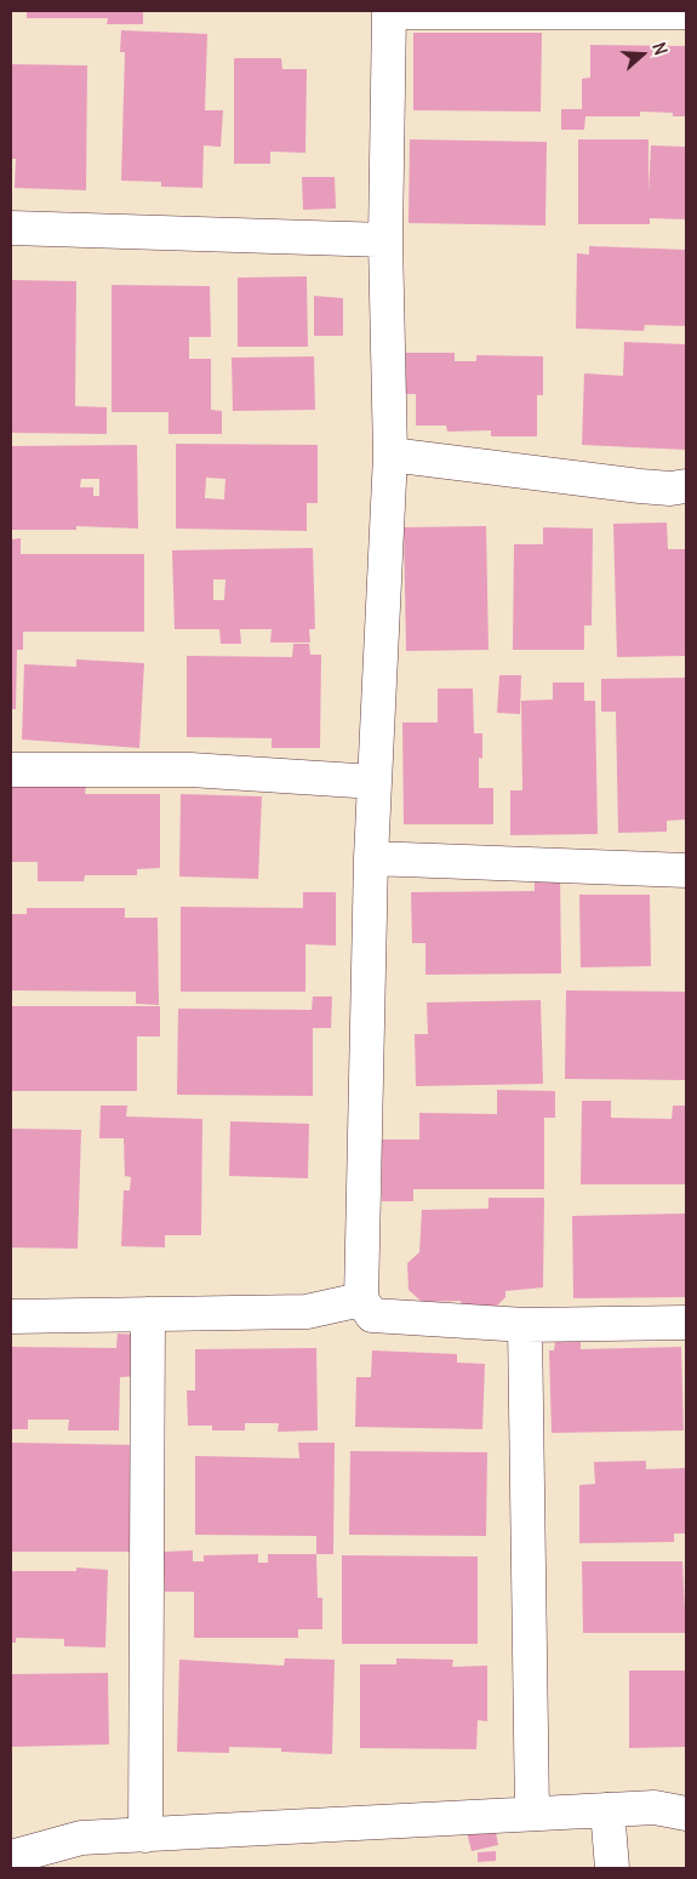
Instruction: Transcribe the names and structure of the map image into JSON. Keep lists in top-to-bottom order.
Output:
{
  "north": "right"
}
